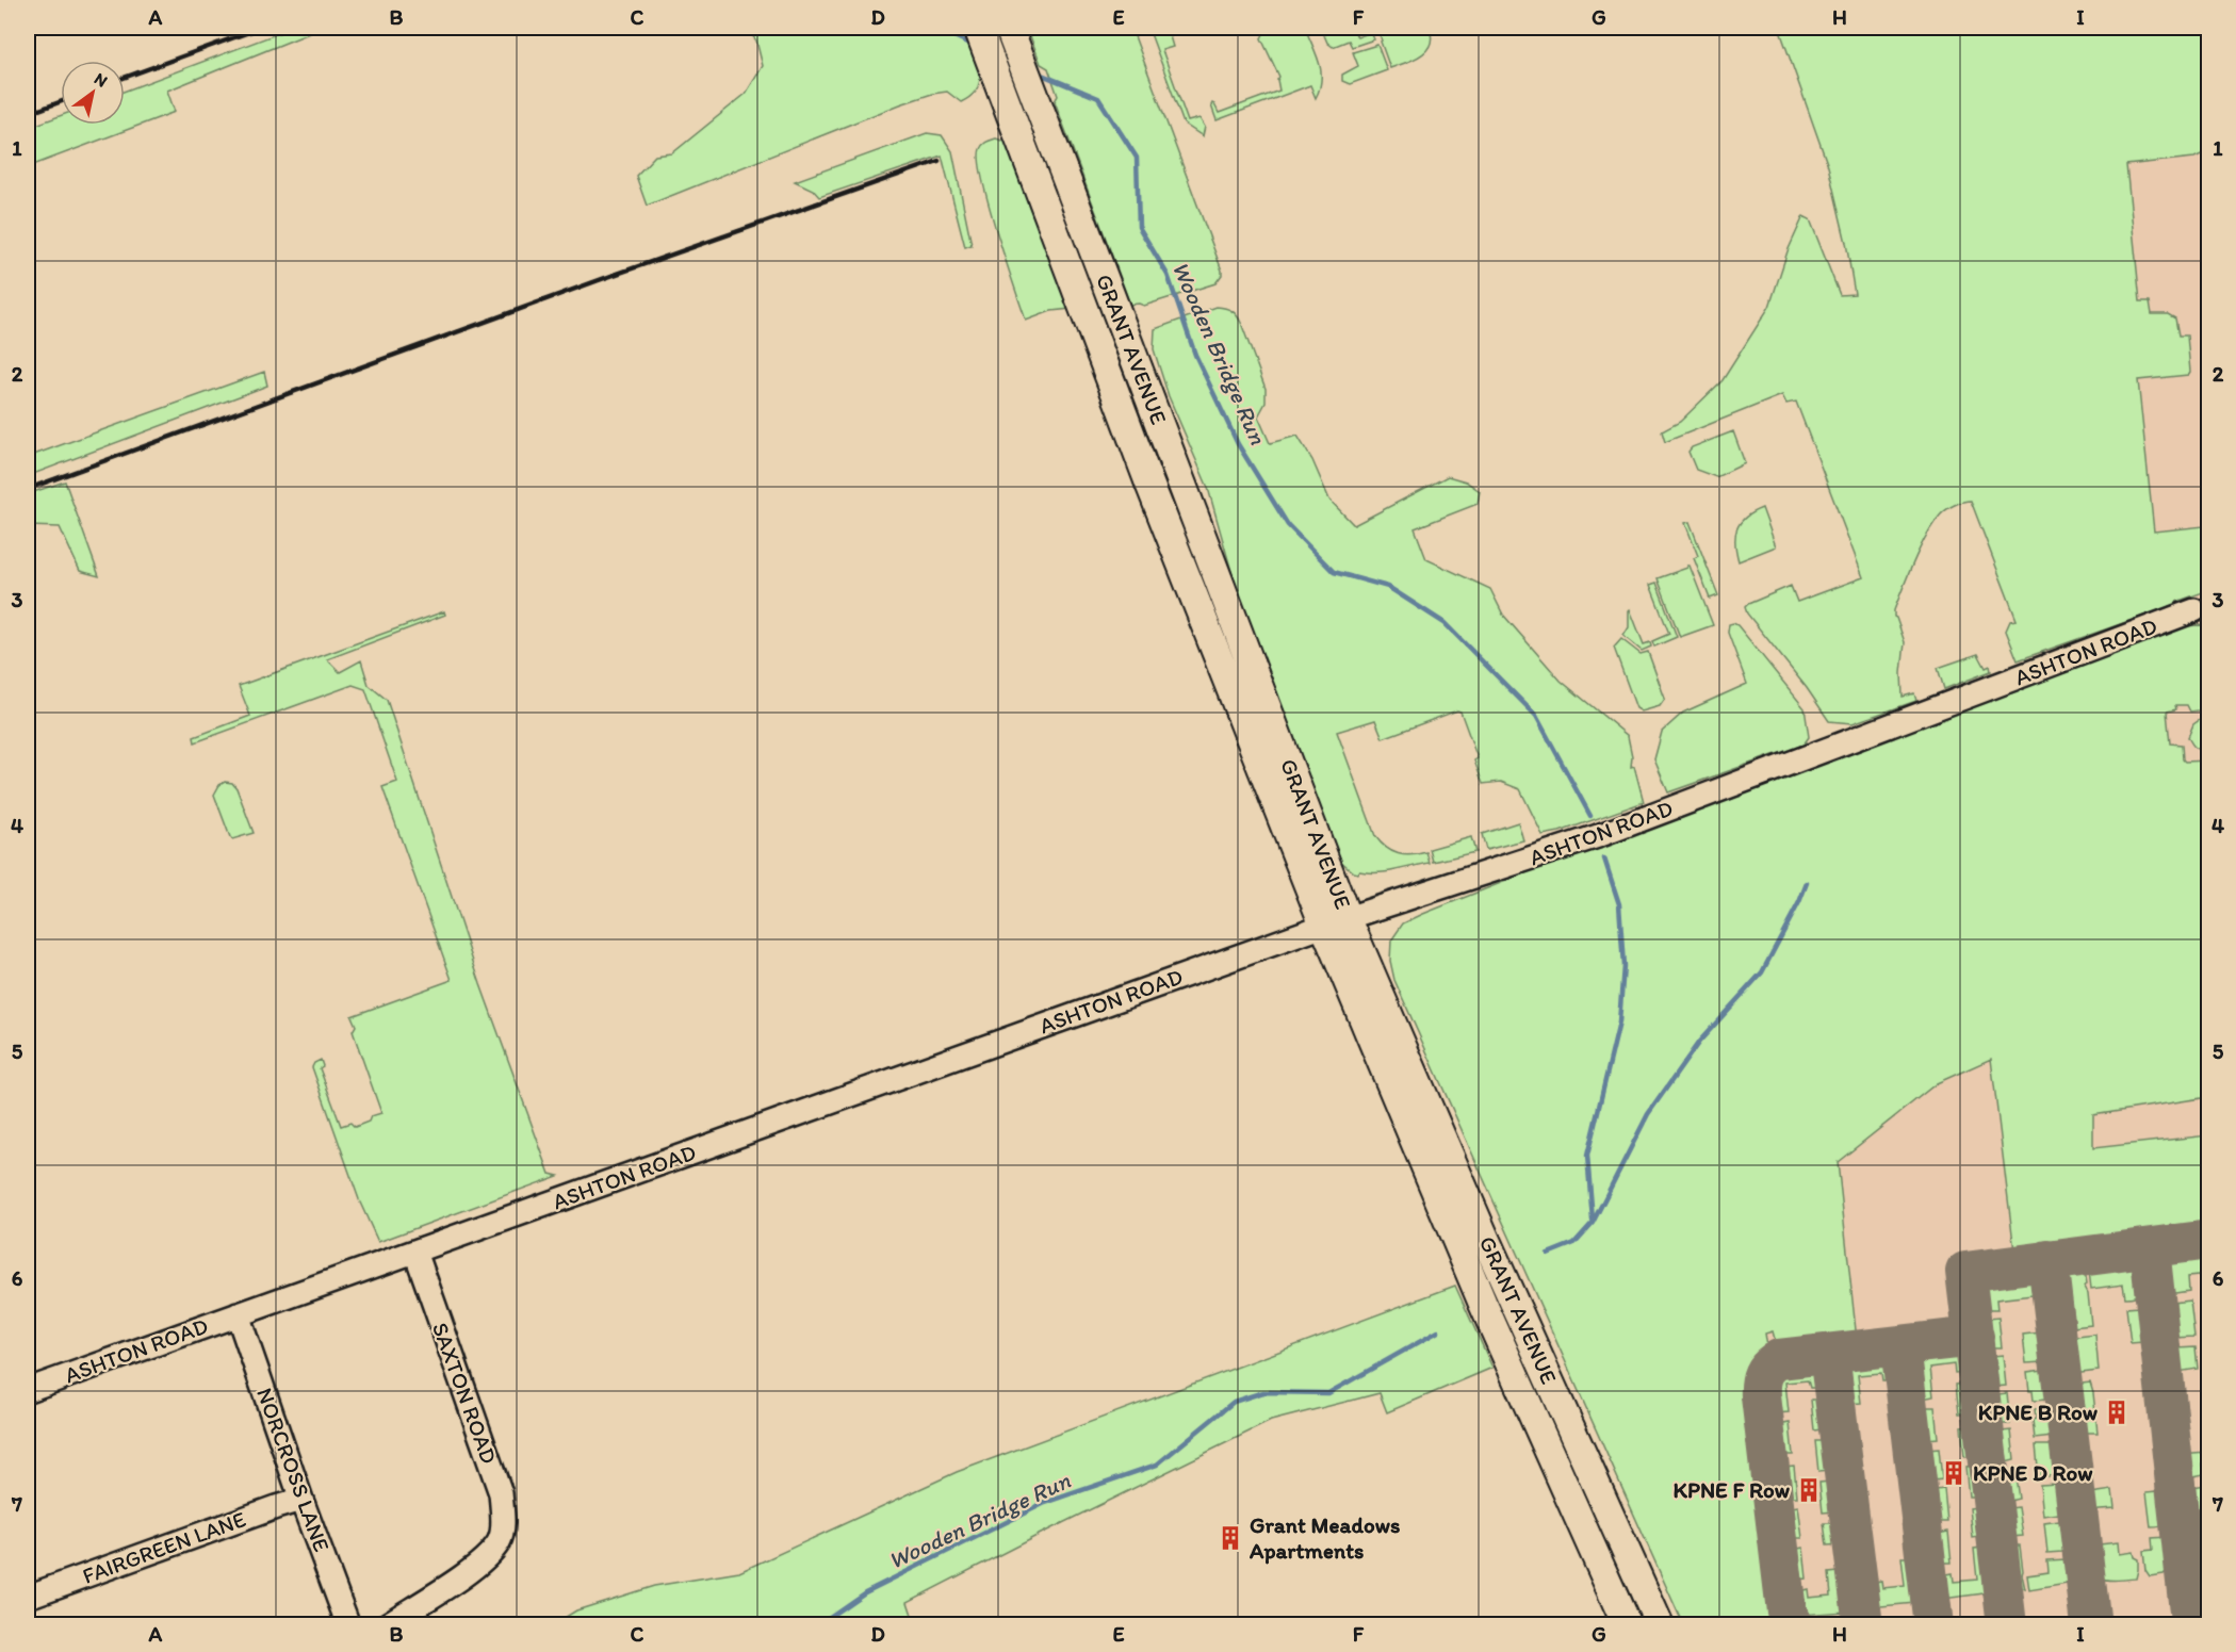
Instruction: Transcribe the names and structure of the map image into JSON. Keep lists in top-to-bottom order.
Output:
{
  "streets": {
    "main road": ["GRANT AVENUE"],
    "street": [
      "ASHTON ROAD",
      "SAXTON ROAD",
      "NORCROSS LANE",
      "FAIRGREEN LANE"
    ]
  },
  "crossings": [
    ["GRANT AVENUE", "ASHTON ROAD"],
    ["ASHTON ROAD", "SAXTON ROAD"],
    ["ASHTON ROAD", "NORCROSS LANE"],
    ["NORCROSS LANE", "FAIRGREEN LANE"]
  ],
  "water": ["Wooden Bridge Run"],
  "places": {
    "building": [
      "KPNE B Row",
      "KPNE D Row",
      "KPNE F Row",
      "Grant Meadows Apartments"
    ]
  },
  "north": "top right",
  "grid": {
    "columns": [
      "A",
      "B",
      "C",
      "D",
      "E",
      "F",
      "G",
      "H",
      "I"
    ],
    "rows": [
      "1",
      "2",
      "3",
      "4",
      "5",
      "6",
      "7"
    ]
  }
}
